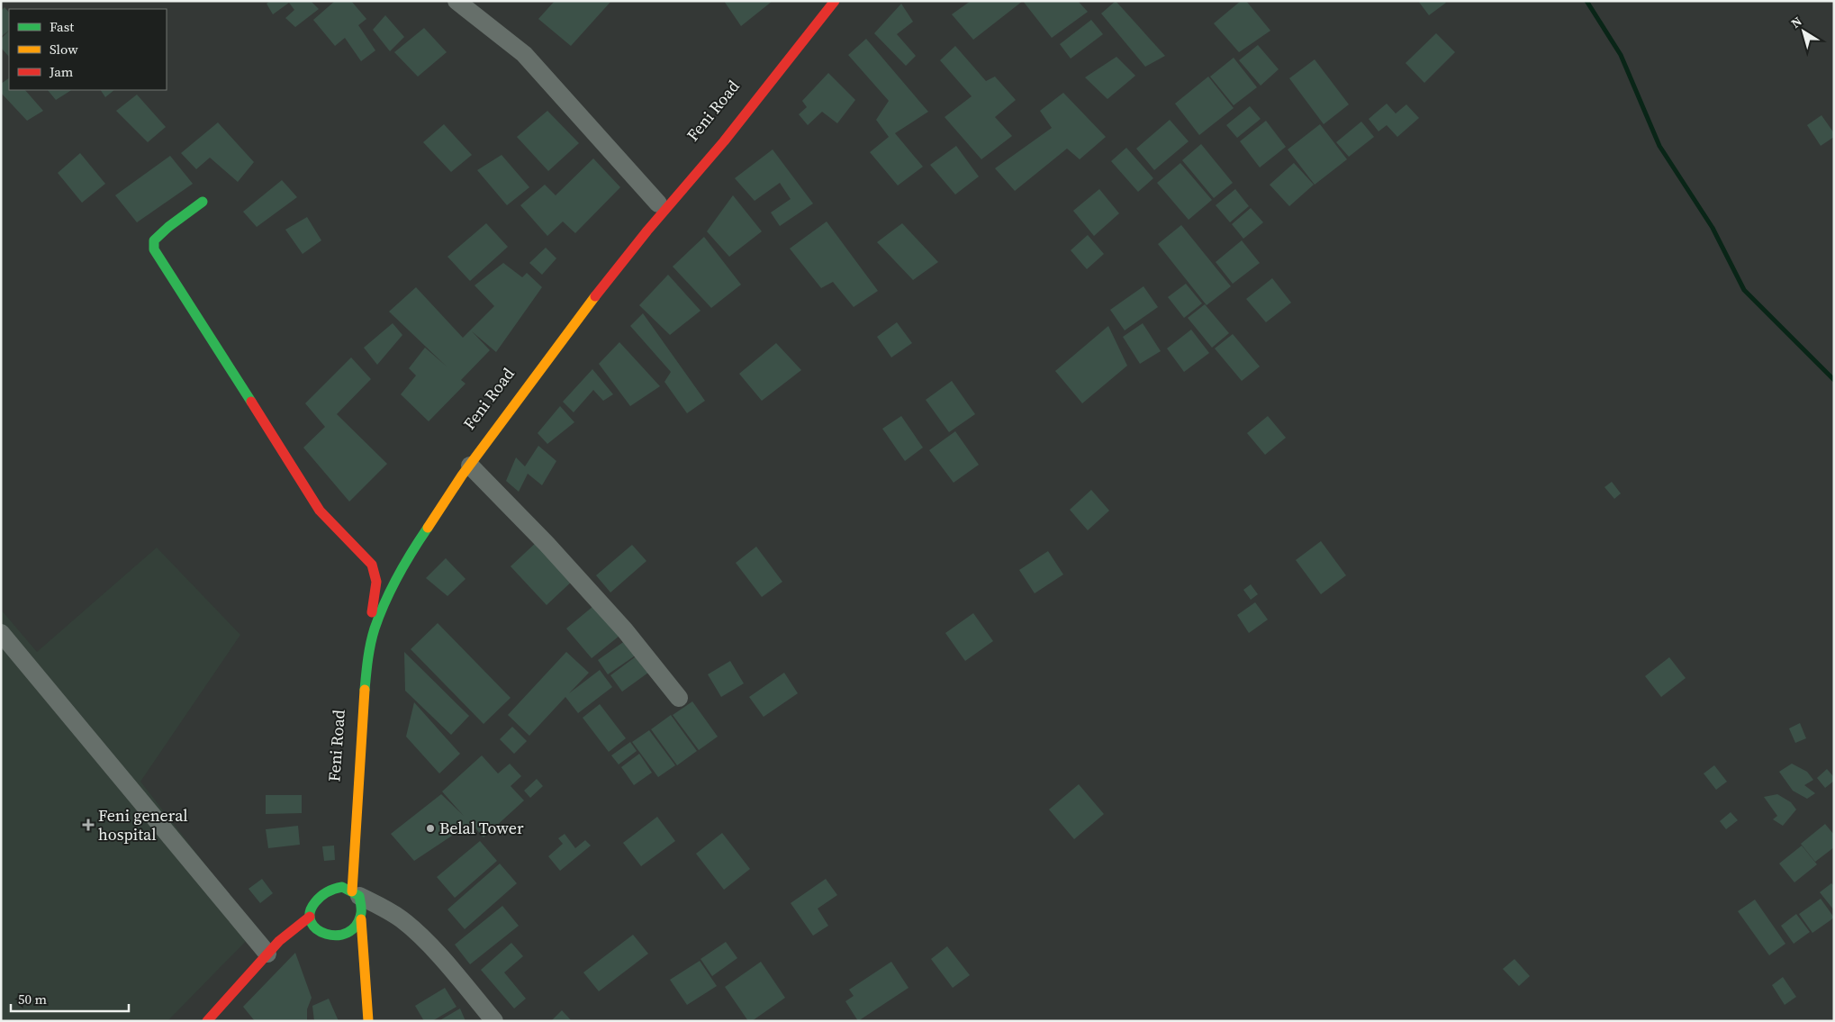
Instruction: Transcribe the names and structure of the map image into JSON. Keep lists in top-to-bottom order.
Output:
{
  "streets": {
    "main road": ["Feni Road"]
  },
  "places": {
    "health": ["Feni general hospital"],
    "other": ["Belal Tower"]
  },
  "legend": ["Fast", "Slow", "Jam"],
  "scale_bar": "50 m",
  "north": "top left"
}
